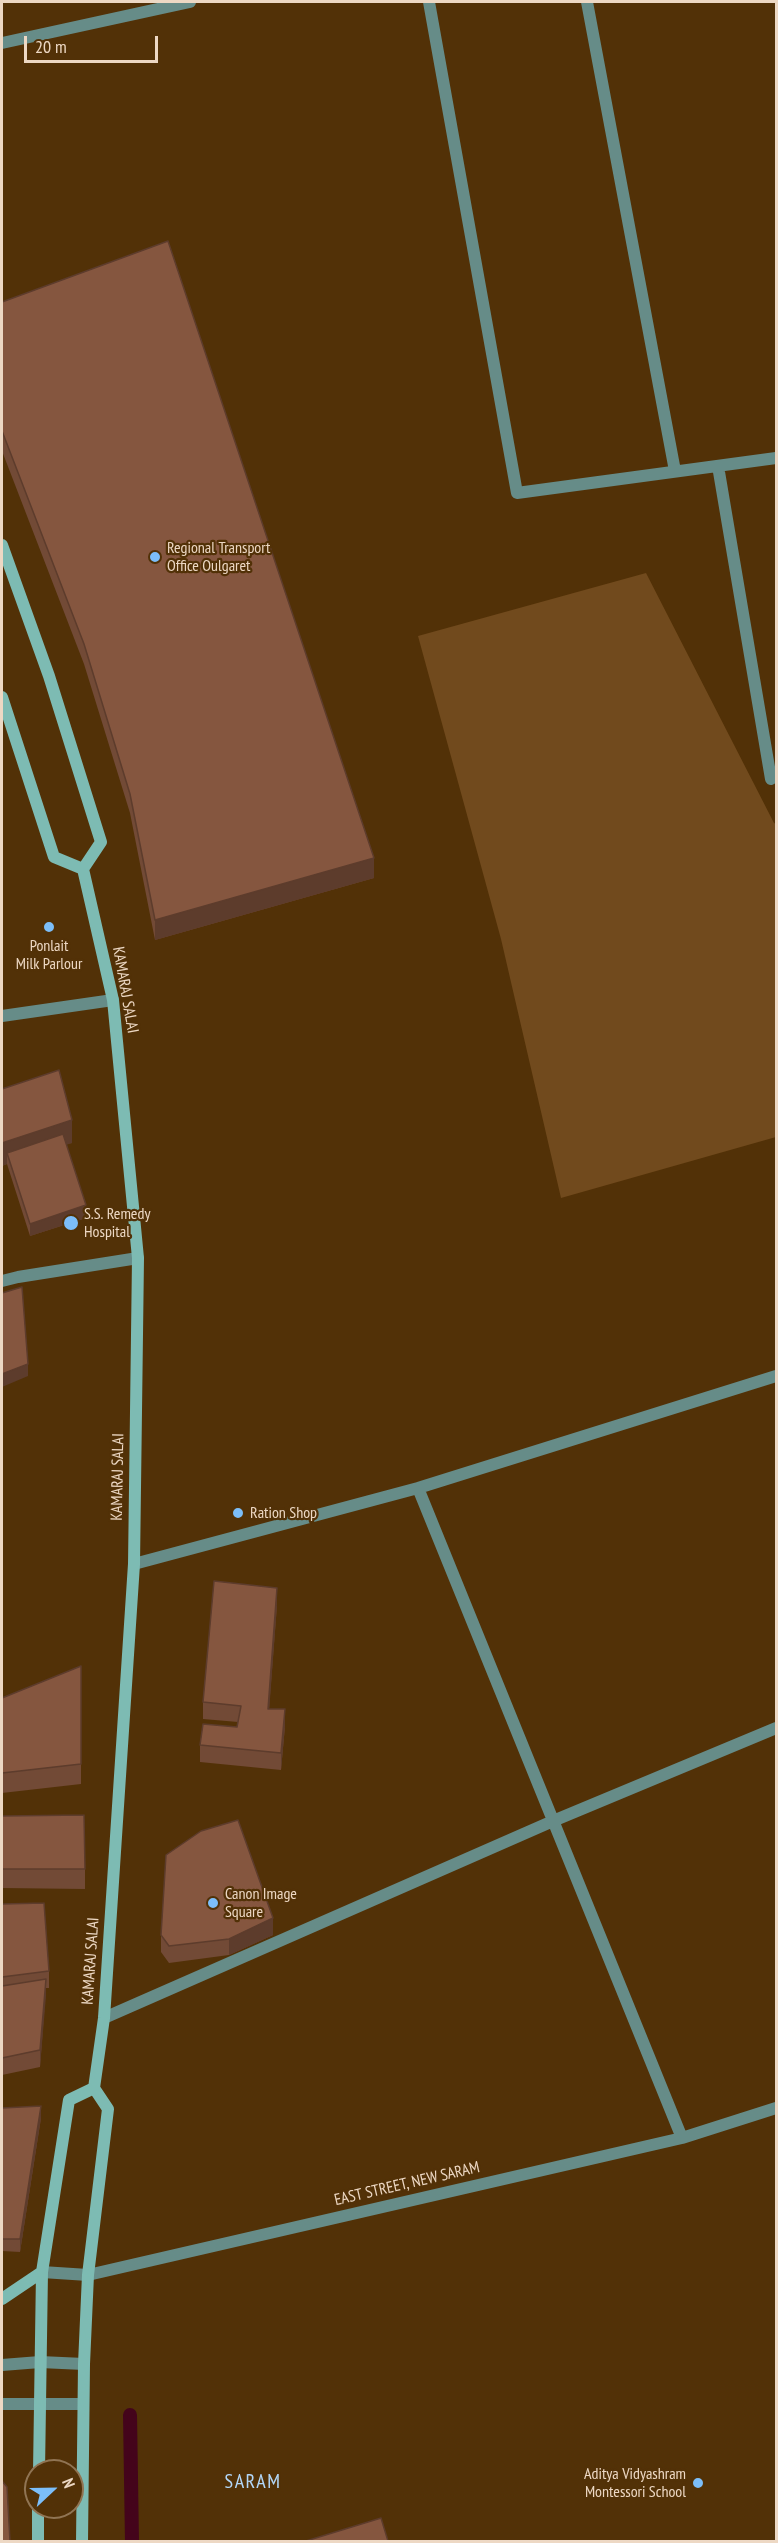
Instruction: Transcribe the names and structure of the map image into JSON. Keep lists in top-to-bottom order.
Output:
{
  "streets": {
    "main road": ["KAMARAJ SALAI"],
    "street": ["EAST STREET, NEW SARAM"]
  },
  "districts": ["SARAM"],
  "places": [
    "Regional Transport Office Oulgaret",
    "Ponlait Milk Parlour",
    "S.S. Remedy Hospital",
    "Ration Shop",
    "Canon Image Square",
    "Aditya Vidyashram Montessori School"
  ],
  "scale_bar": "20 m",
  "north": "right"
}
